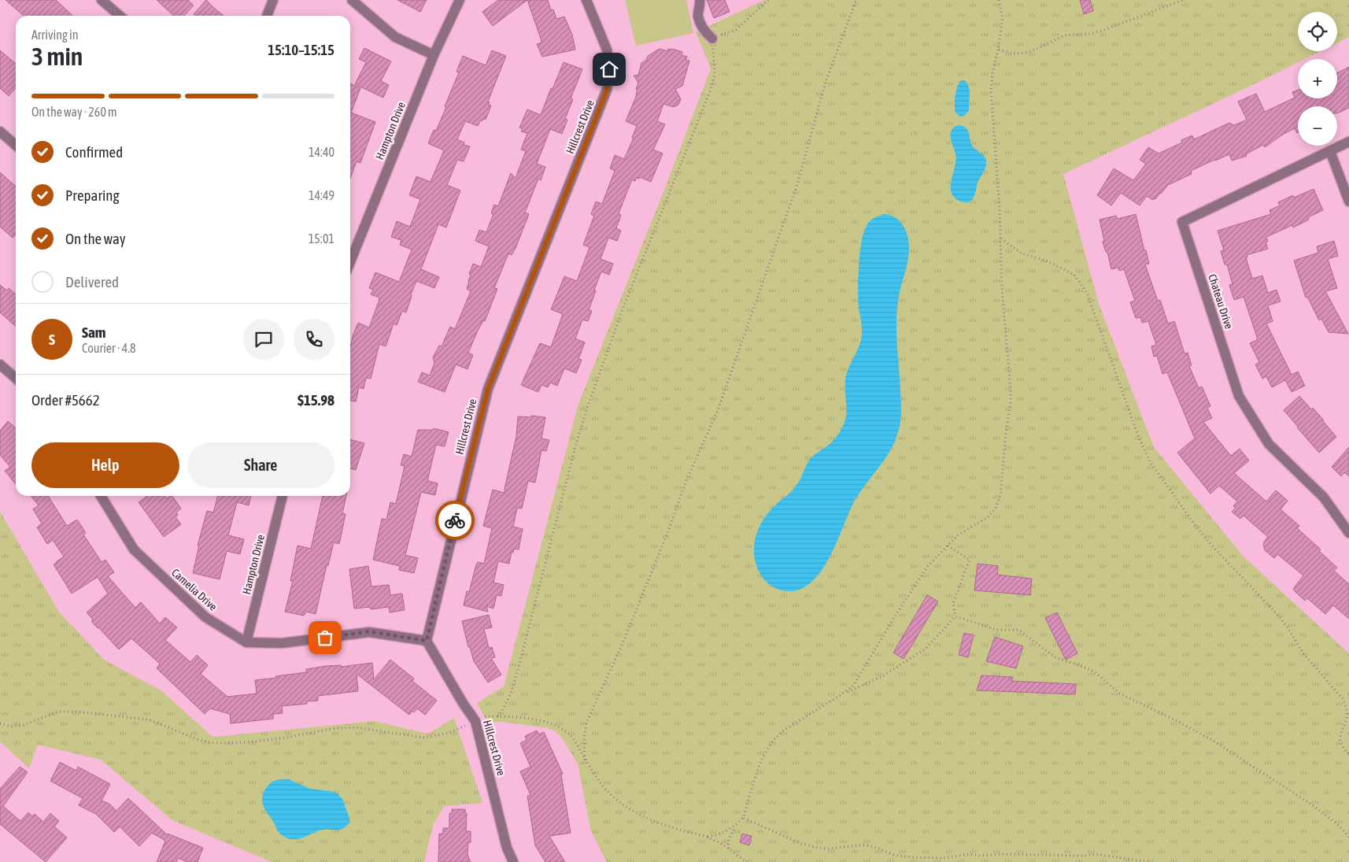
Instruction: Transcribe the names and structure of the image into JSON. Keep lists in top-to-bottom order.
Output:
{
  "streets": {
    "street": [
      "Hillcrest Drive",
      "Hampton Drive",
      "Chateau Drive",
      "Camelia Drive"
    ]
  },
  "crossings": [
    ["Hampton Drive", "Camelia Drive"]
  ],
  "page": {
    "map_buttons": ["+", "−"],
    "heading": ["3 min", "Arriving in", "15:10–15:15"],
    "panel": [
      "Sam",
      "Courier · 4.8",
      "Order #5662",
      "$15.98"
    ],
    "bar": "On the way · 260 m",
    "list": [
      ["Confirmed", "14:40"],
      ["Preparing", "14:49"],
      ["On the way", "15:01"],
      "Delivered"
    ],
    "round": "S",
    "buttons": ["Help", "Share"]
  }
}
